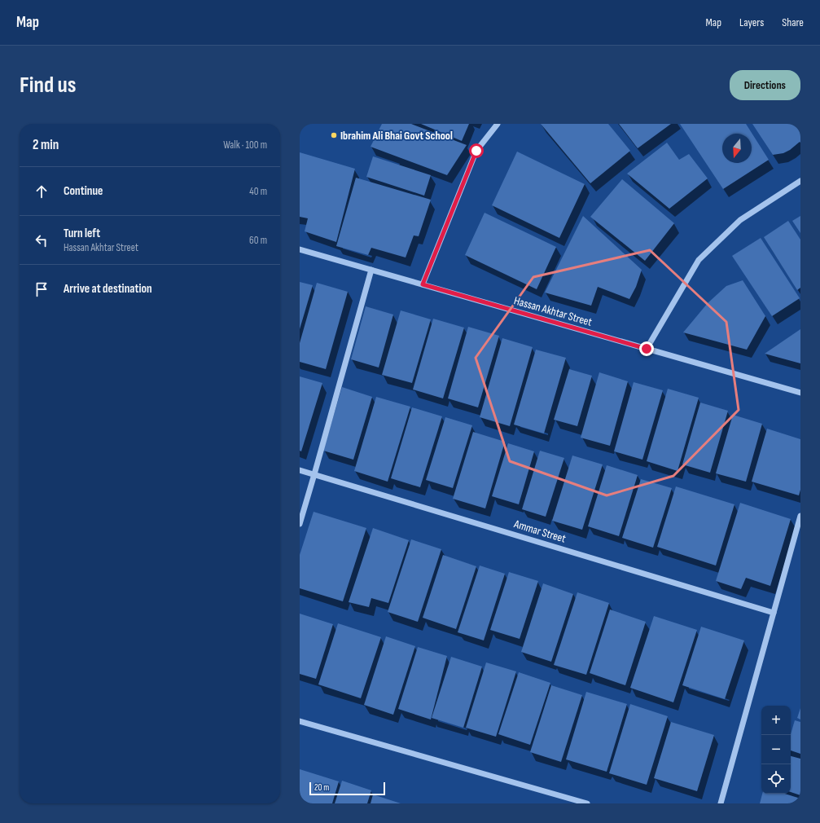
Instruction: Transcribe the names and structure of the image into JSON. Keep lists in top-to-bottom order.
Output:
{
  "streets": {
    "street": ["Hassan Akhtar Street", "Ammar Street"]
  },
  "places": ["Ibrahim Ali Bhai Govt School"],
  "scale_bar": "20 m",
  "north": "bottom",
  "page": {
    "header": "Map",
    "nav": ["Map", "Layers", "Share"],
    "buttons": "Directions",
    "title": "Find us",
    "heading": ["2 min", "Walk · 100 m"],
    "list": [
      ["Continue", "40 m"],
      ["Turn left", "Hassan Akhtar Street", "60 m"],
      "Arrive at destination"
    ],
    "map_buttons": ["+", "−"],
    "scale": "20 m"
  }
}
